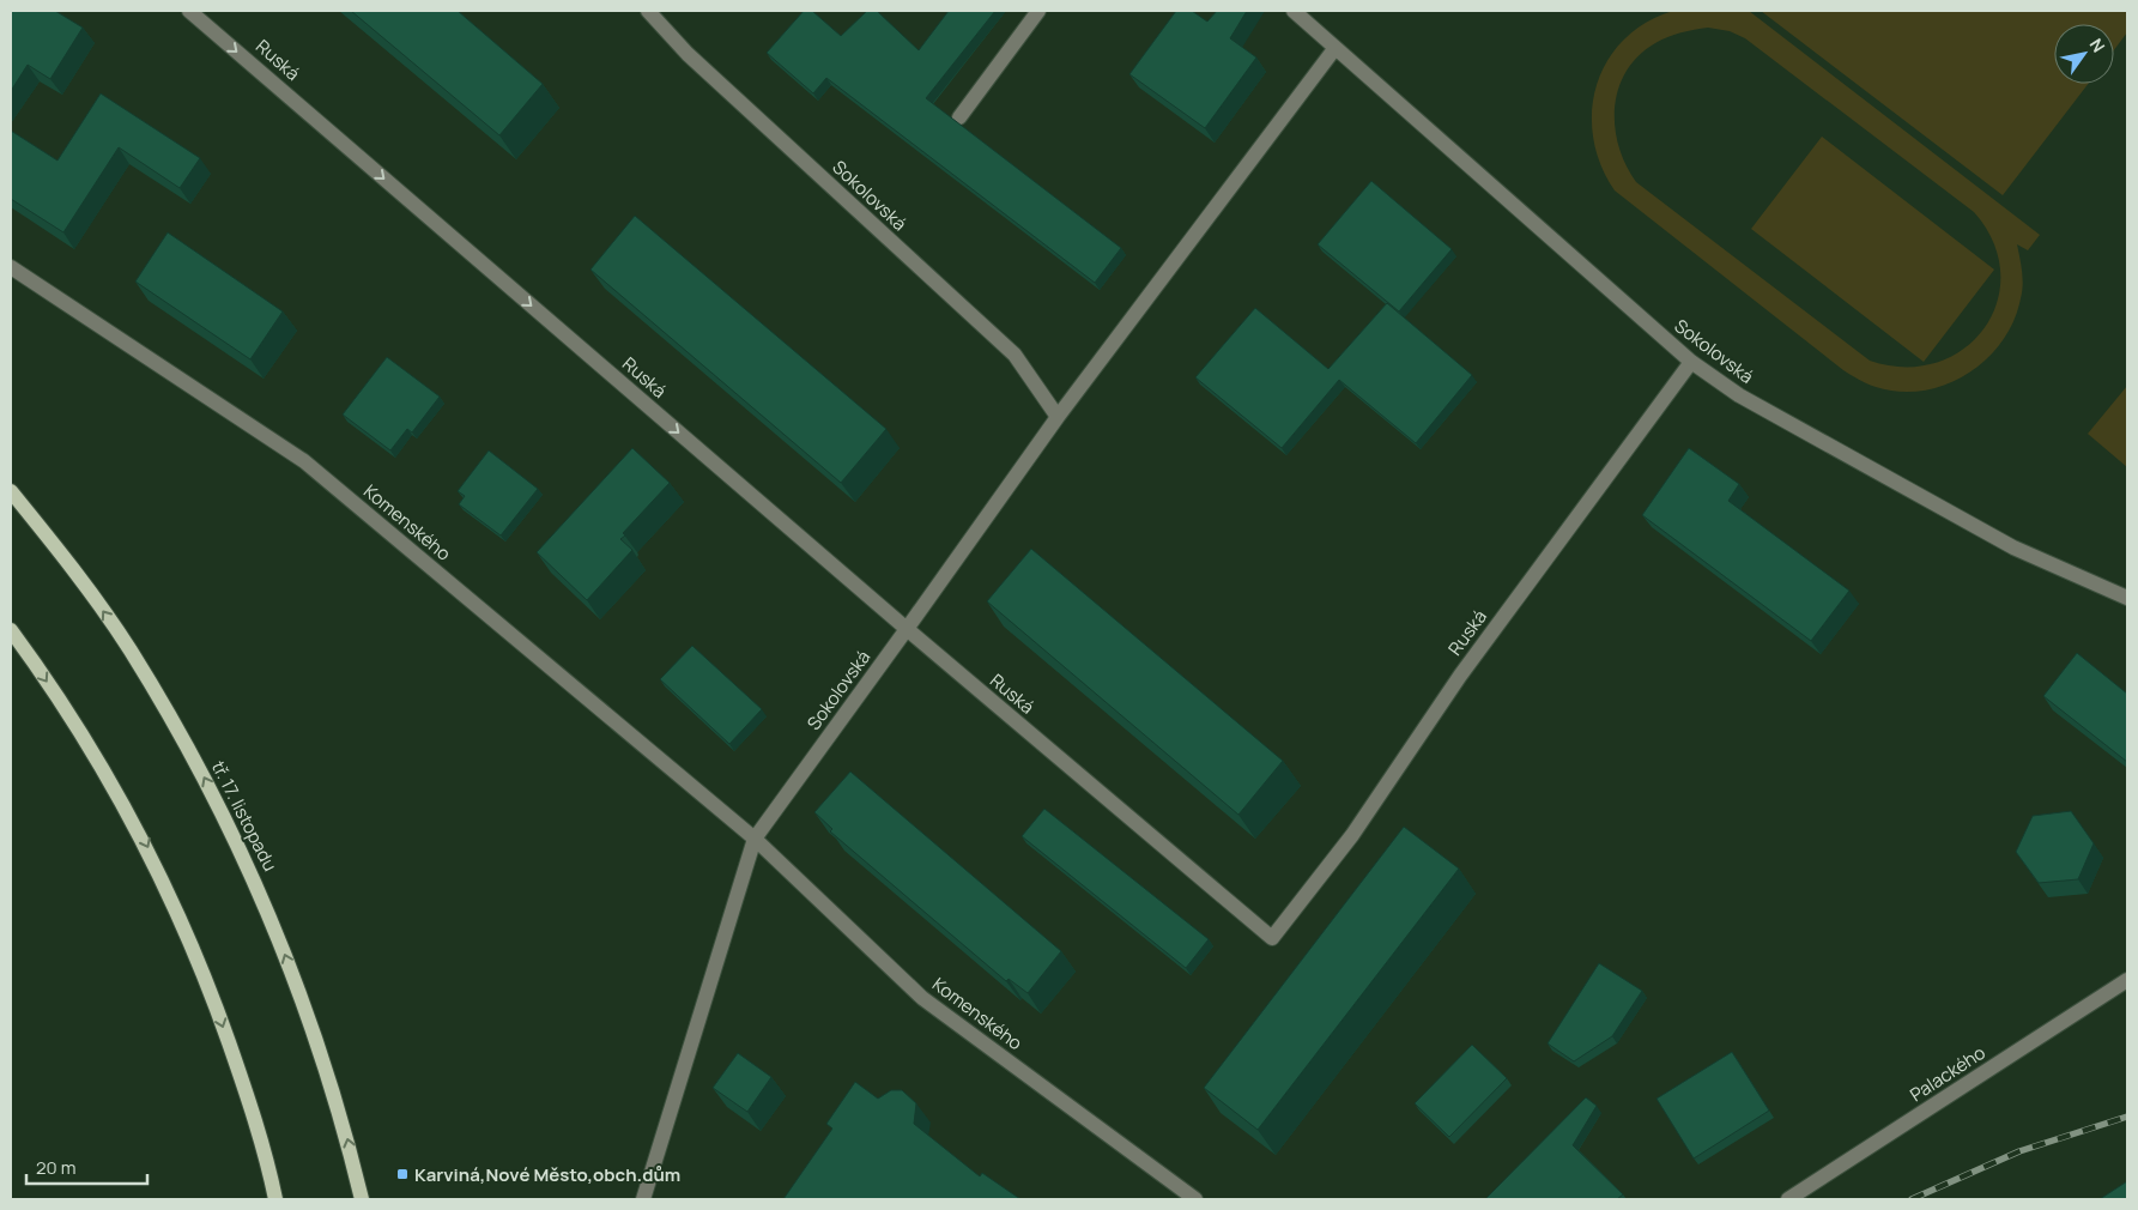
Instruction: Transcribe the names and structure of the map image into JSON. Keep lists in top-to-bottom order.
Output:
{
  "streets": {
    "main road": ["tř. 17. listopadu"],
    "street": [
      "Ruská",
      "Sokolovská",
      "Komenského",
      "Palackého"
    ]
  },
  "crossings": [
    ["Ruská", "Sokolovská"],
    ["Sokolovská", "Komenského"]
  ],
  "one_way": ["Ruská"],
  "places": {
    "transit": ["Karviná,Nové Město,obch.dům"]
  },
  "scale_bar": "20 m",
  "north": "top right"
}
